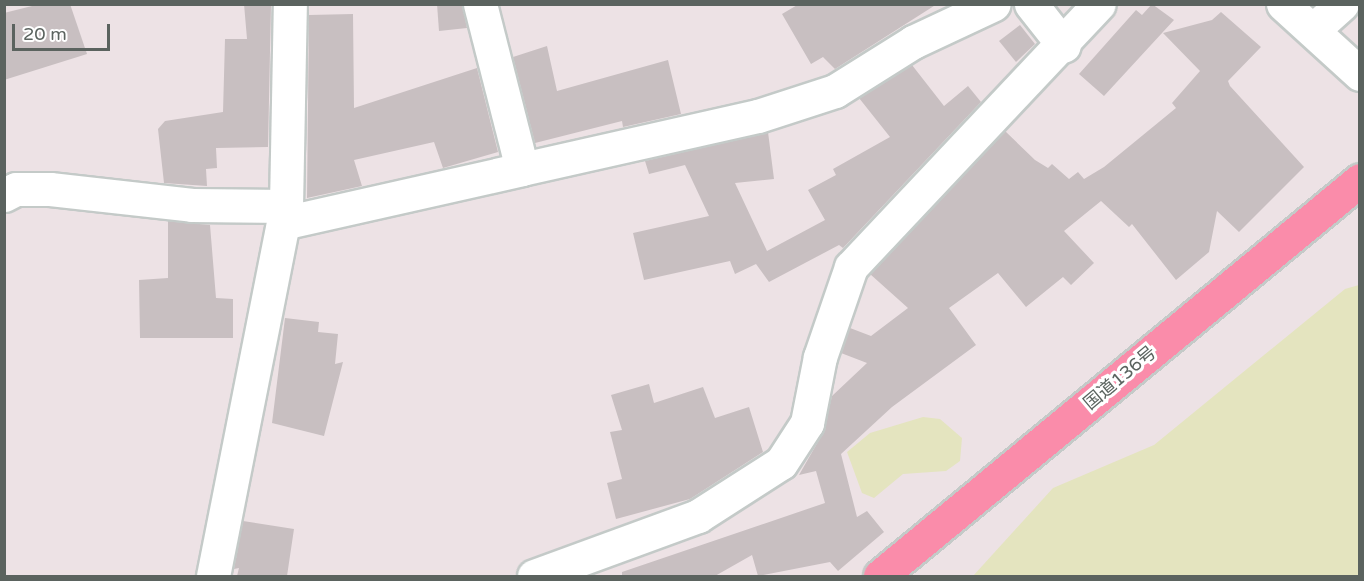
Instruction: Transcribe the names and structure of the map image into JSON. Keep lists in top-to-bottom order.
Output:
{
  "streets": {
    "highway": ["国道136号"]
  },
  "scale_bar": "20 m"
}
